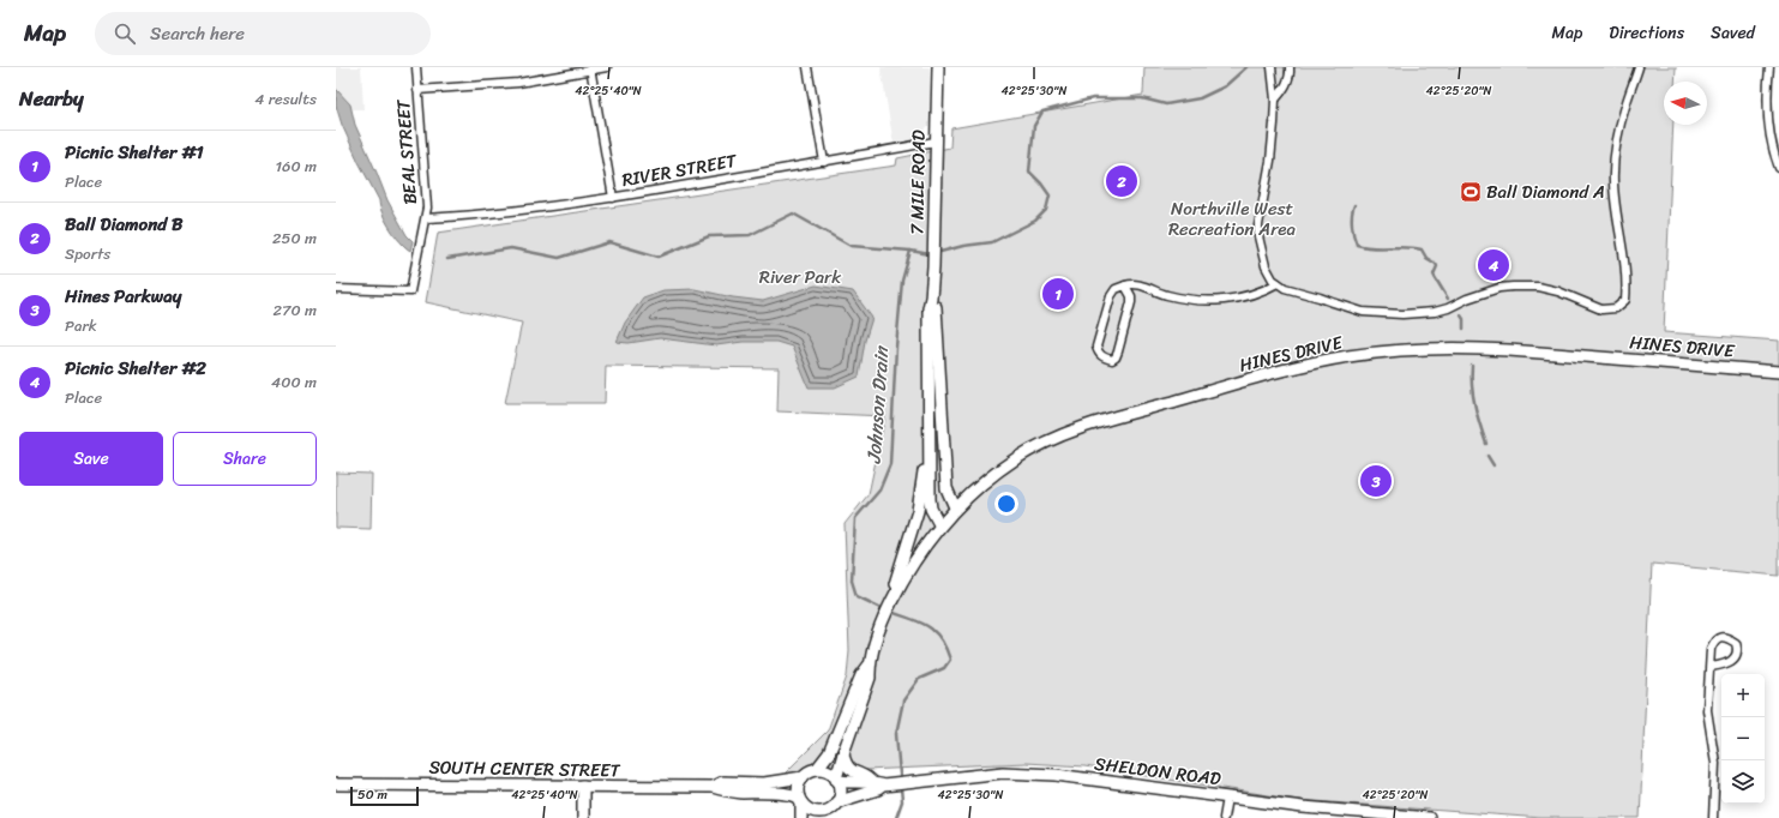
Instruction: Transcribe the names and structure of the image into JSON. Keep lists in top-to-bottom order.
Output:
{
  "streets": {
    "street": [
      "BEAL STREET",
      "RIVER STREET",
      "7 MILE ROAD",
      "HINES DRIVE",
      "SOUTH CENTER STREET",
      "SHELDON ROAD"
    ]
  },
  "crossings": [
    ["BEAL STREET", "RIVER STREET"],
    ["RIVER STREET", "7 MILE ROAD"],
    ["7 MILE ROAD", "HINES DRIVE"],
    ["SOUTH CENTER STREET", "SHELDON ROAD"]
  ],
  "water": ["Johnson Drain"],
  "parks": ["Northville West Recreation Area", "River Park"],
  "places": {
    "sports": ["Ball Diamond A"]
  },
  "scale_bar": "50 m",
  "north": "left",
  "page": {
    "header": "Map",
    "search": "Search here",
    "nav": ["Map", "Directions", "Saved"],
    "heading": ["Nearby", "4 results"],
    "list": [
      {
        "mark": "1",
        "name": "Picnic Shelter #1",
        "note": "Place",
        "value": "160 m"
      },
      {
        "mark": "2",
        "name": "Ball Diamond B",
        "note": "Sports",
        "value": "250 m"
      },
      {
        "mark": "3",
        "name": "Hines Parkway",
        "note": "Park",
        "value": "270 m"
      },
      {
        "mark": "4",
        "name": "Picnic Shelter #2",
        "note": "Place",
        "value": "400 m"
      }
    ],
    "pins": [
      "2",
      "4",
      "1",
      "3"
    ],
    "buttons": ["Save", "Share"],
    "map_buttons": ["+", "−"],
    "scale": "50 m"
  },
  "coordinates": ["42°25'40\"N", "42°25'30\"N", "42°25'20\"N"]
}
